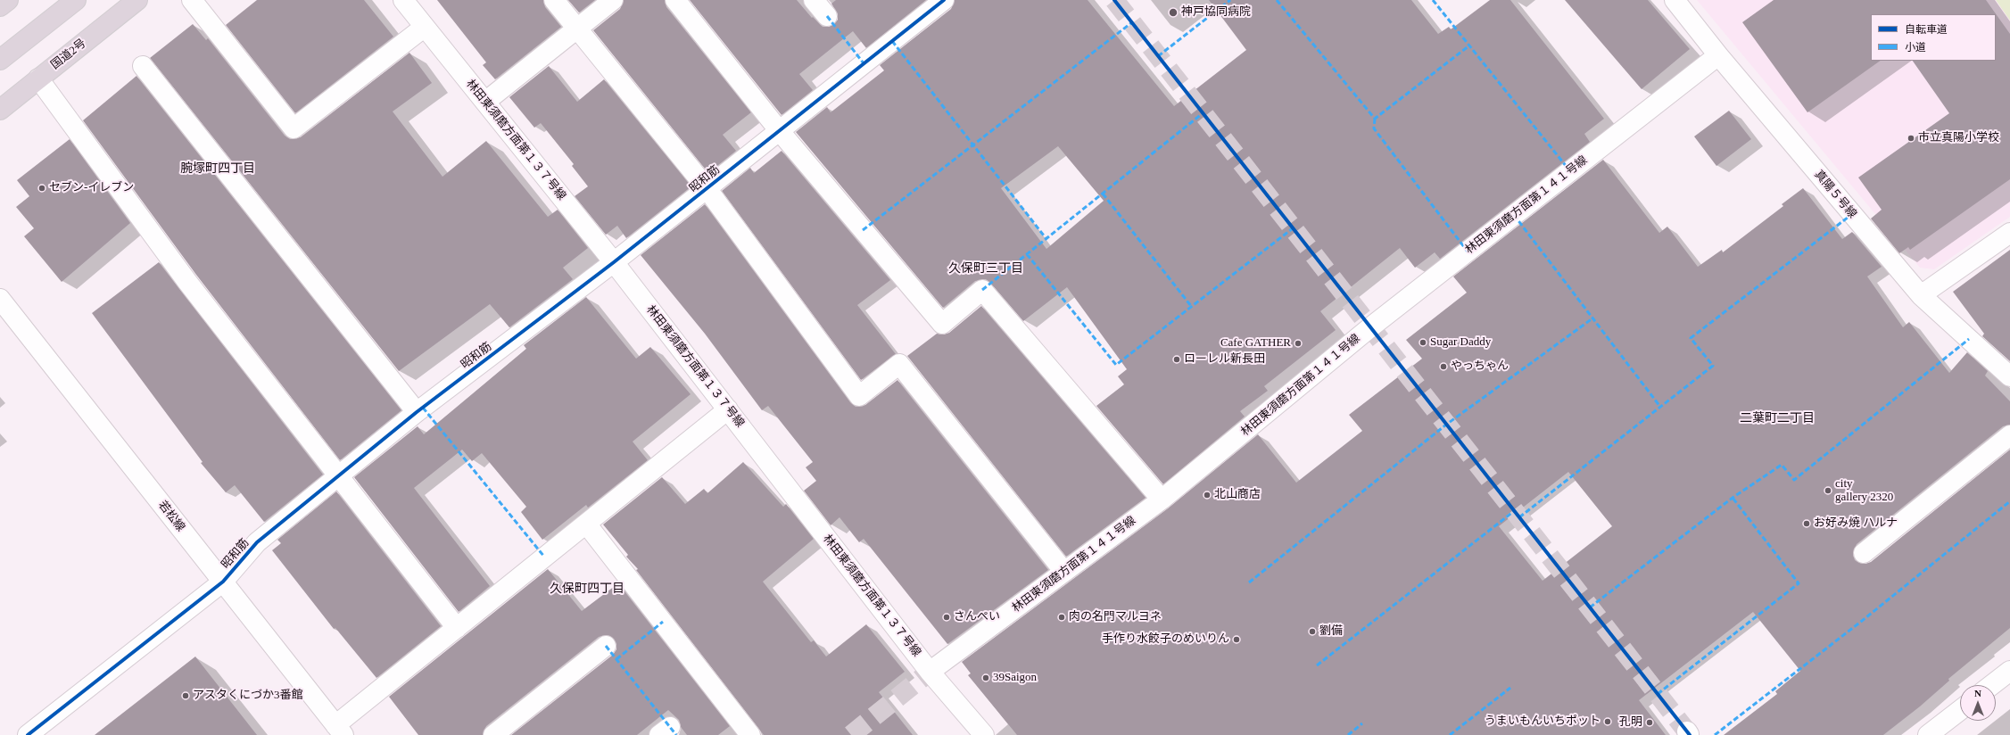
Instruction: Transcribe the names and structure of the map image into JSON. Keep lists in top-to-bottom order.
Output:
{
  "streets": {
    "highway": ["国道2号"],
    "street": [
      "林田東須磨方面第１３７号線",
      "昭和筋",
      "真陽５号線",
      "林田東須磨方面第１４１号線",
      "若松線"
    ]
  },
  "crossings": [
    ["林田東須磨方面第１３７号線", "昭和筋"],
    ["林田東須磨方面第１３７号線", "林田東須磨方面第１４１号線"],
    ["昭和筋", "若松線"],
    ["真陽５号線", "林田東須磨方面第１４１号線"]
  ],
  "districts": [
    "腕塚町四丁目",
    "久保町三丁目",
    "二葉町二丁目",
    "久保町四丁目"
  ],
  "places": [
    "神戸協同病院",
    "市立真陽小学校",
    "セブン-イレブン",
    "Sugar Daddy",
    "Cafe GATHER",
    "ローレル新長田",
    "やっちゃん",
    "city gallery 2320",
    "北山商店",
    "お好み焼 ハルナ",
    "さんぺい",
    "肉の名門マルヨネ",
    "劉備",
    "手作り水餃子のめいりん",
    "39Saigon",
    "アスタくにづか3番館",
    "うまいもんいちポット",
    "孔明"
  ],
  "legend": ["自転車道", "小道"],
  "north": "top"
}
